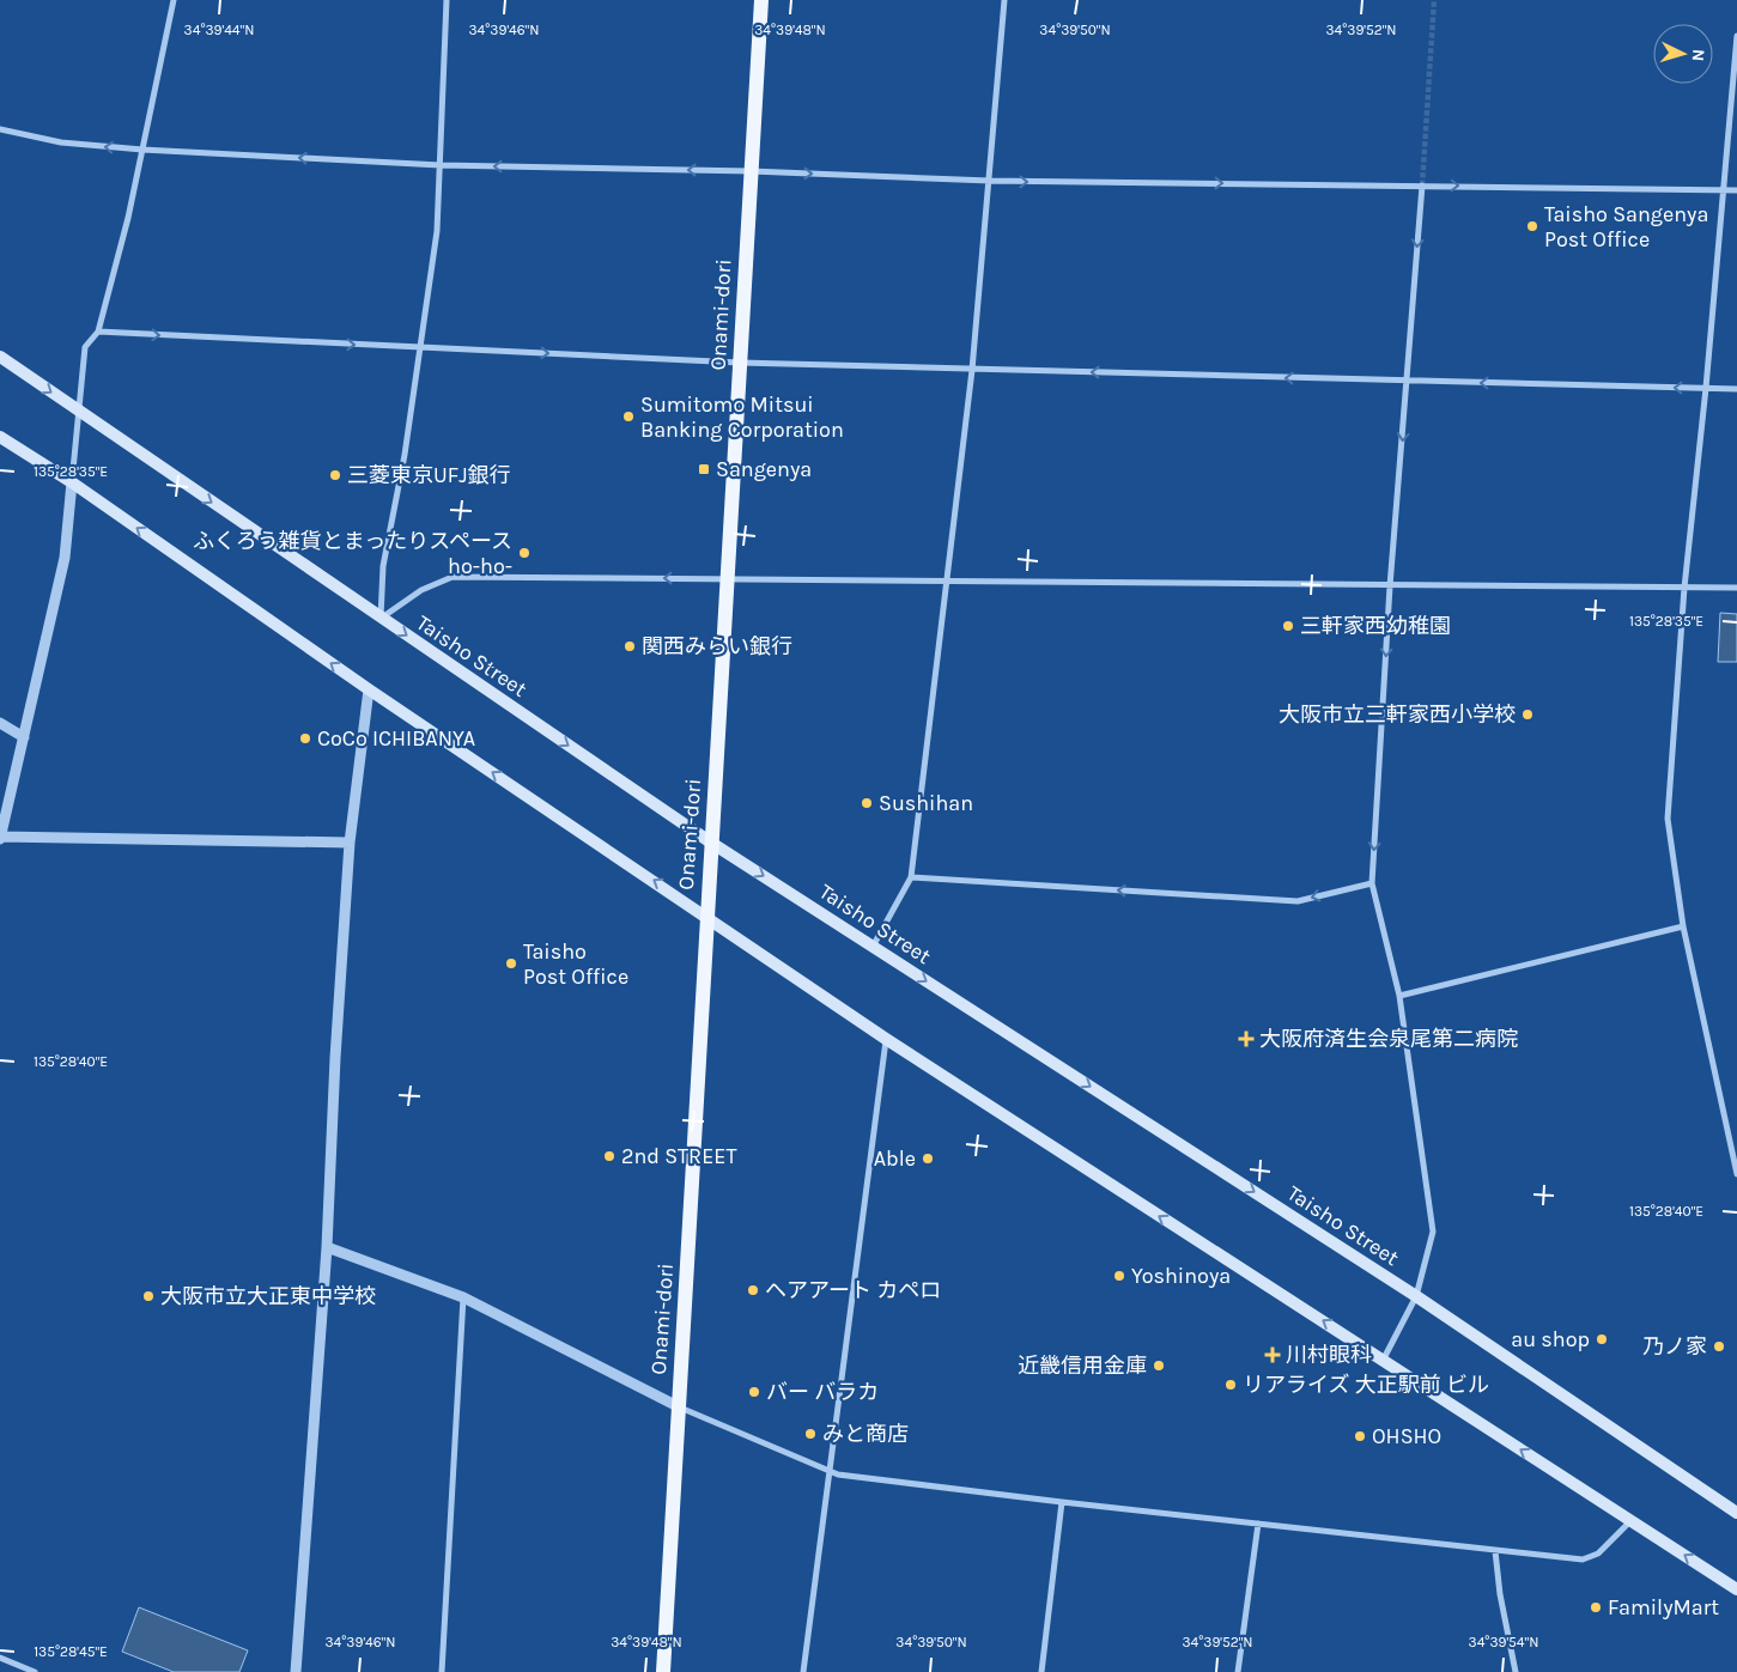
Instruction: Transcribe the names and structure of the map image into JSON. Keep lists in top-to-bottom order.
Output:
{
  "streets": {
    "main road": ["Onami-dori", "Taisho Street"]
  },
  "crossings": [
    ["Onami-dori", "Taisho Street"]
  ],
  "places": {
    "other": [
      "Taisho Sangenya Post Office",
      "Sumitomo Mitsui Banking Corporation",
      "三菱東京UFJ銀行",
      "ふくろう雑貨とまったりスペース ho-ho-",
      "三軒家西幼稚園",
      "関西みらい銀行",
      "大阪市立三軒家西小学校",
      "CoCo ICHIBANYA",
      "Sushihan",
      "Taisho Post Office",
      "2nd STREET",
      "Able",
      "Yoshinoya",
      "ヘアアート カペロ",
      "大阪市立大正東中学校",
      "au shop",
      "乃ノ家",
      "近畿信用金庫",
      "リアライズ 大正駅前 ビル",
      "バー バラカ",
      "みと商店",
      "OHSHO",
      "FamilyMart"
    ],
    "transit": ["Sangenya"],
    "health": ["大阪府済生会泉尾第二病院", "川村眼科"]
  },
  "north": "right",
  "coordinates": [
    "34°39'44\"N",
    "34°39'46\"N",
    "34°39'48\"N",
    "34°39'50\"N",
    "34°39'52\"N",
    "135°28'35\"E",
    "135°28'40\"E",
    "34°39'54\"N",
    "135°28'45\"E"
  ]
}
